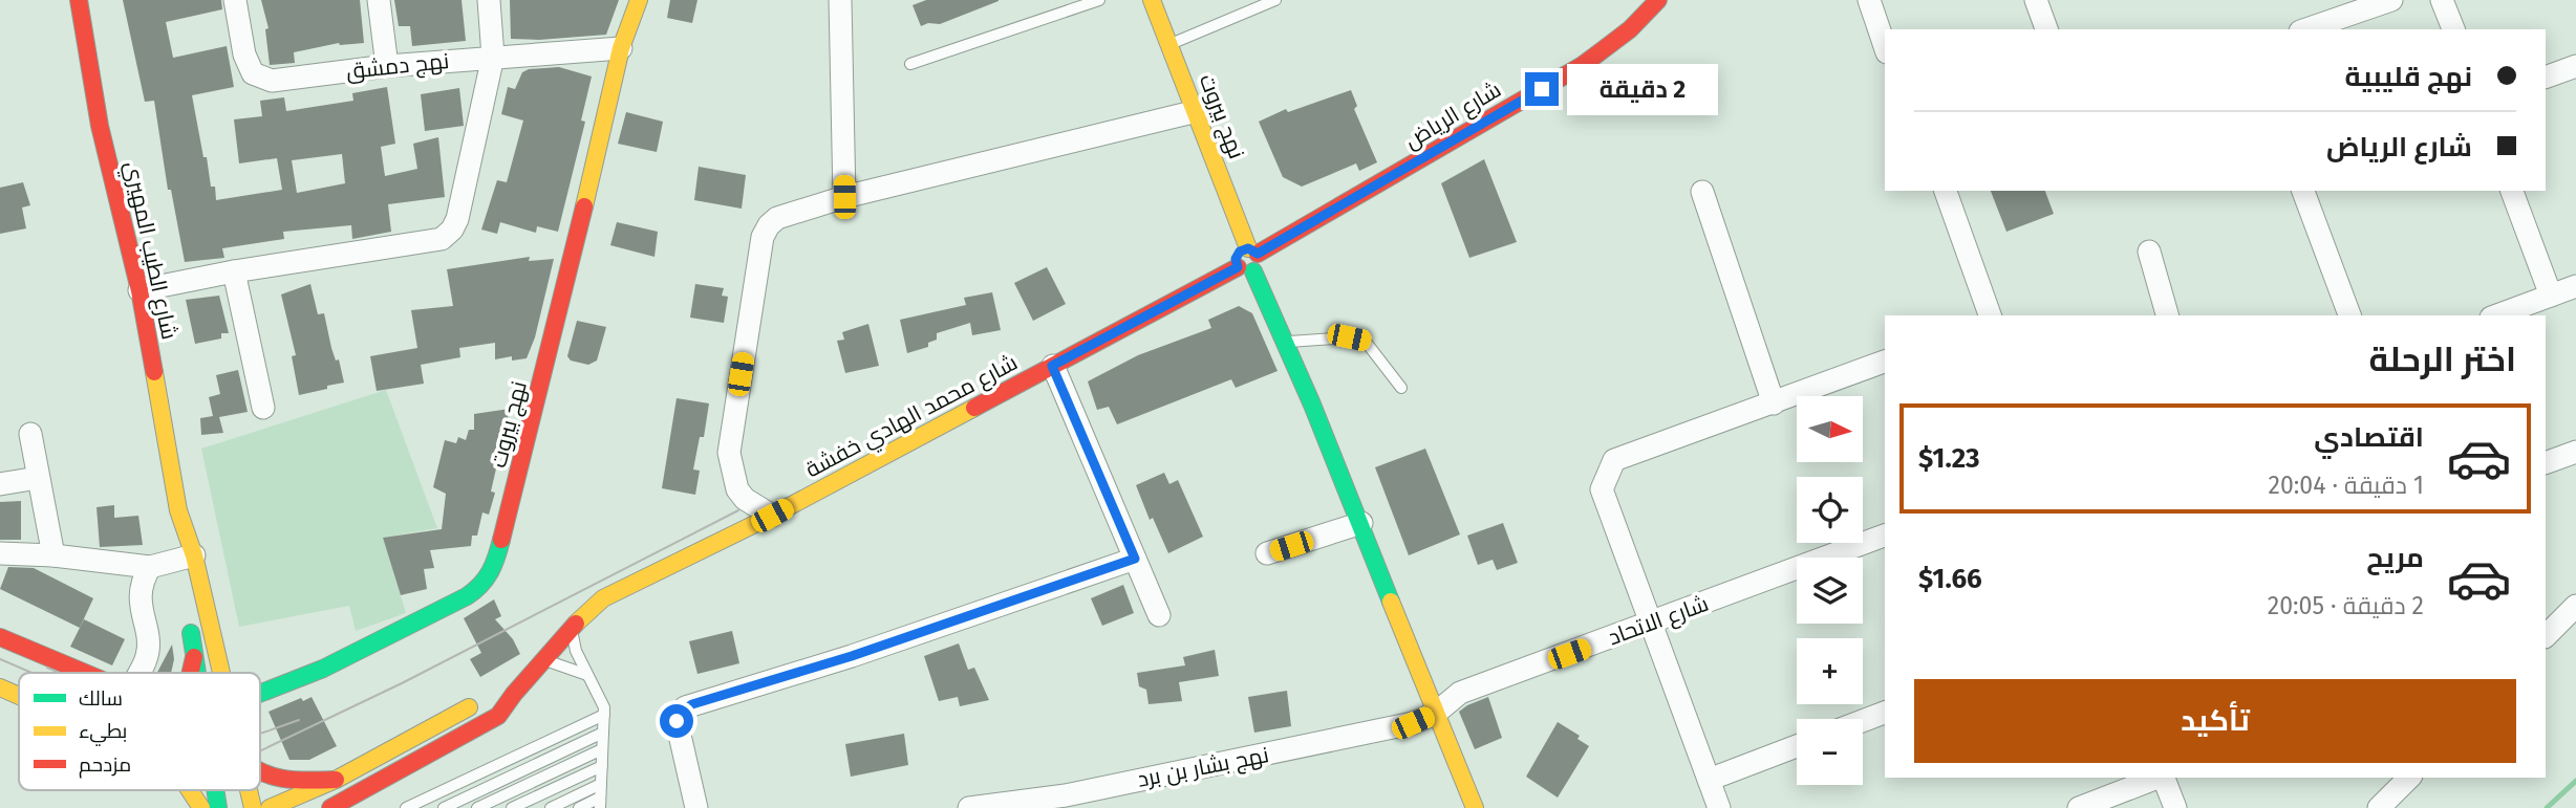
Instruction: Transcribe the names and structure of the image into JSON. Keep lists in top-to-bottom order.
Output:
{
  "streets": {
    "street": [
      "نهج دمشق",
      "شارع الرياض",
      "نهج بيروت",
      "شارع الطيب المهيري",
      "شارع محمد الهادي خفشة",
      "شارع الاتحاد",
      "نهج بشار بن برد"
    ]
  },
  "crossings": [
    ["نهج دمشق", "نهج بيروت"],
    ["شارع الرياض", "نهج بيروت"],
    ["شارع الاتحاد", "نهج بشار بن برد"]
  ],
  "legend": ["سالك", "بطيء", "مزدحم"],
  "north": "right",
  "page": {
    "banner": ["نهج قليبية", "شارع الرياض"],
    "bubble": "2 دقيقة",
    "heading": "اختر الرحلة",
    "map_buttons": ["+", "−"],
    "list": [
      {
        "name": "اقتصادي",
        "note": "1 دقيقة · 20:04",
        "value": "$1.23"
      },
      {
        "name": "مريح",
        "note": "2 دقيقة · 20:05",
        "value": "$1.66"
      }
    ],
    "buttons": "تأكيد"
  }
}
